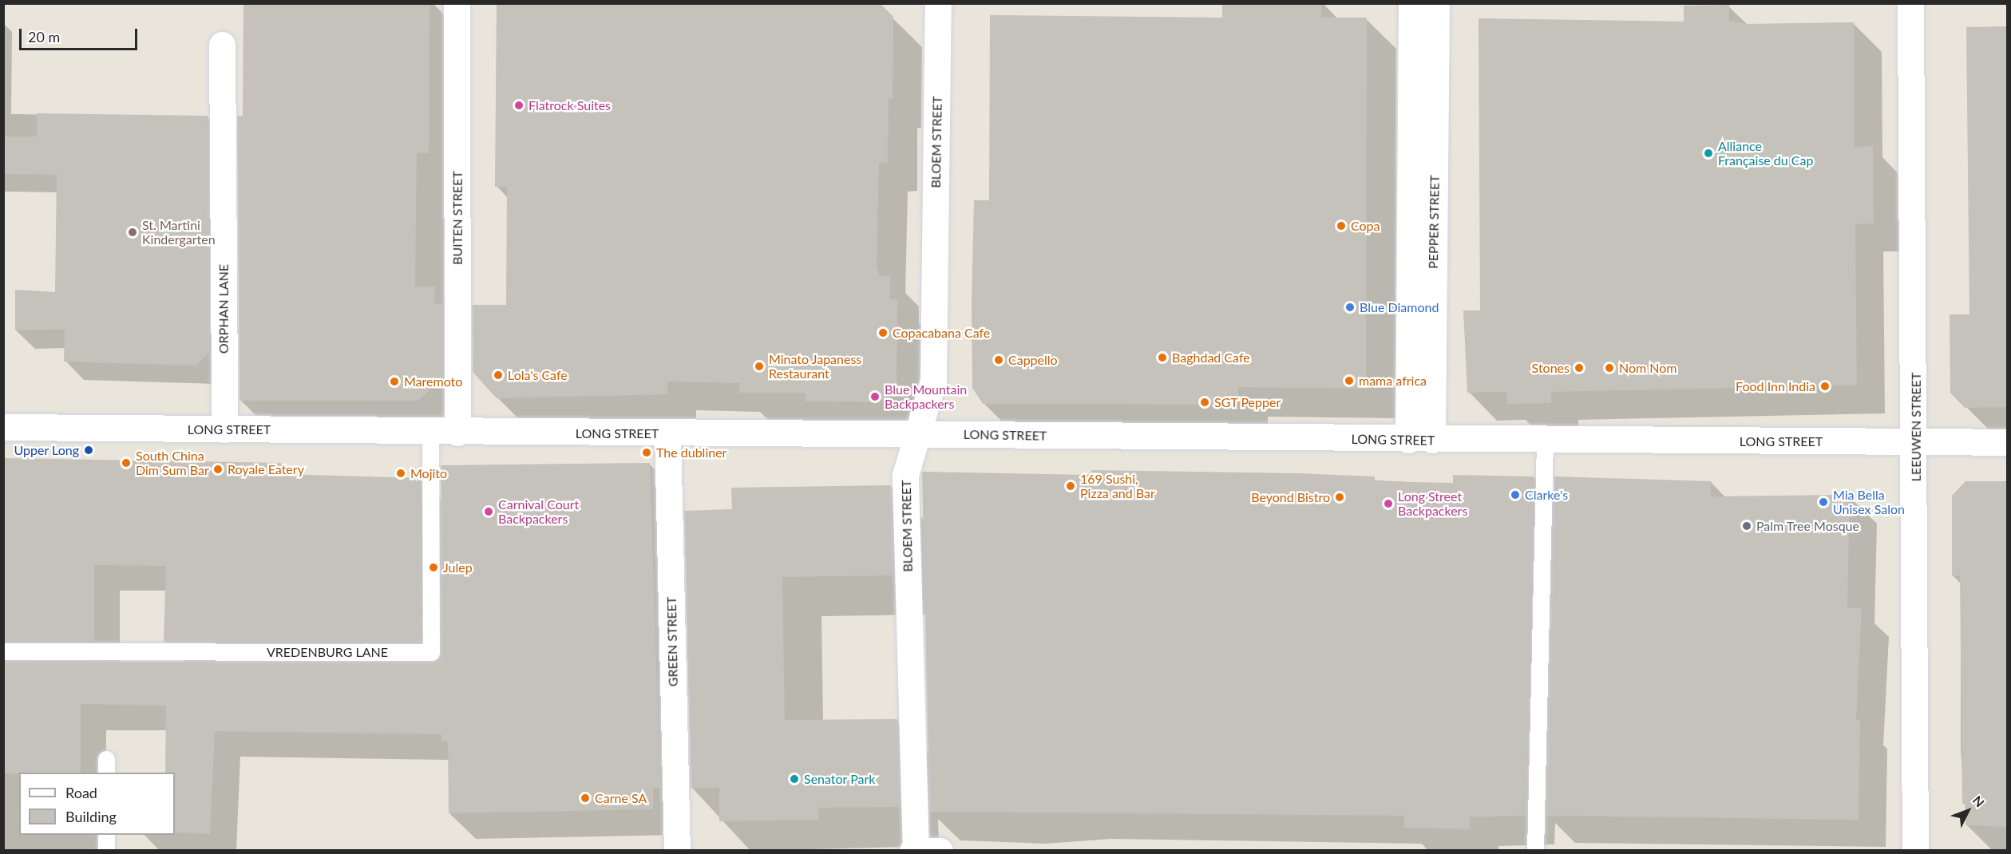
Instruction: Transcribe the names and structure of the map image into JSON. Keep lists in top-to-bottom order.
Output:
{
  "streets": {
    "street": [
      "BLOEM STREET",
      "BUITEN STREET",
      "PEPPER STREET",
      "ORPHAN LANE",
      "LEEUWEN STREET",
      "LONG STREET",
      "GREEN STREET"
    ],
    "lane": ["VREDENBURG LANE"]
  },
  "crossings": [
    ["BLOEM STREET", "LONG STREET"],
    ["BUITEN STREET", "LONG STREET"],
    ["PEPPER STREET", "LONG STREET"],
    ["ORPHAN LANE", "LONG STREET"],
    ["LEEUWEN STREET", "LONG STREET"],
    ["LONG STREET", "GREEN STREET"],
    ["LONG STREET", "VREDENBURG LANE"]
  ],
  "places": [
    "Flatrock Suites",
    "Alliance Française du Cap",
    "Copa",
    "St. Martini Kindergarten",
    "Blue Diamond",
    "Copacabana Cafe",
    "Baghdad Cafe",
    "Cappello",
    "Minato Japaness Restaurant",
    "Stones",
    "Nom Nom",
    "Lola's Cafe",
    "mama africa",
    "Maremoto",
    "Food Inn India",
    "Blue Mountain Backpackers",
    "SGT Pepper",
    "Upper Long",
    "The dubliner",
    "South China Dim Sum Bar",
    "Royale Eatery",
    "Mojito",
    "169 Sushi, Pizza and Bar",
    "Clarke's",
    "Beyond Bistro",
    "Mia Bella Unisex Salon",
    "Long Street Backpackers",
    "Carnival Court Backpackers",
    "Palm Tree Mosque",
    "Julep",
    "Senator Park",
    "Carne SA"
  ],
  "legend": ["Road", "Building"],
  "scale_bar": "20 m",
  "north": "top right"
}
